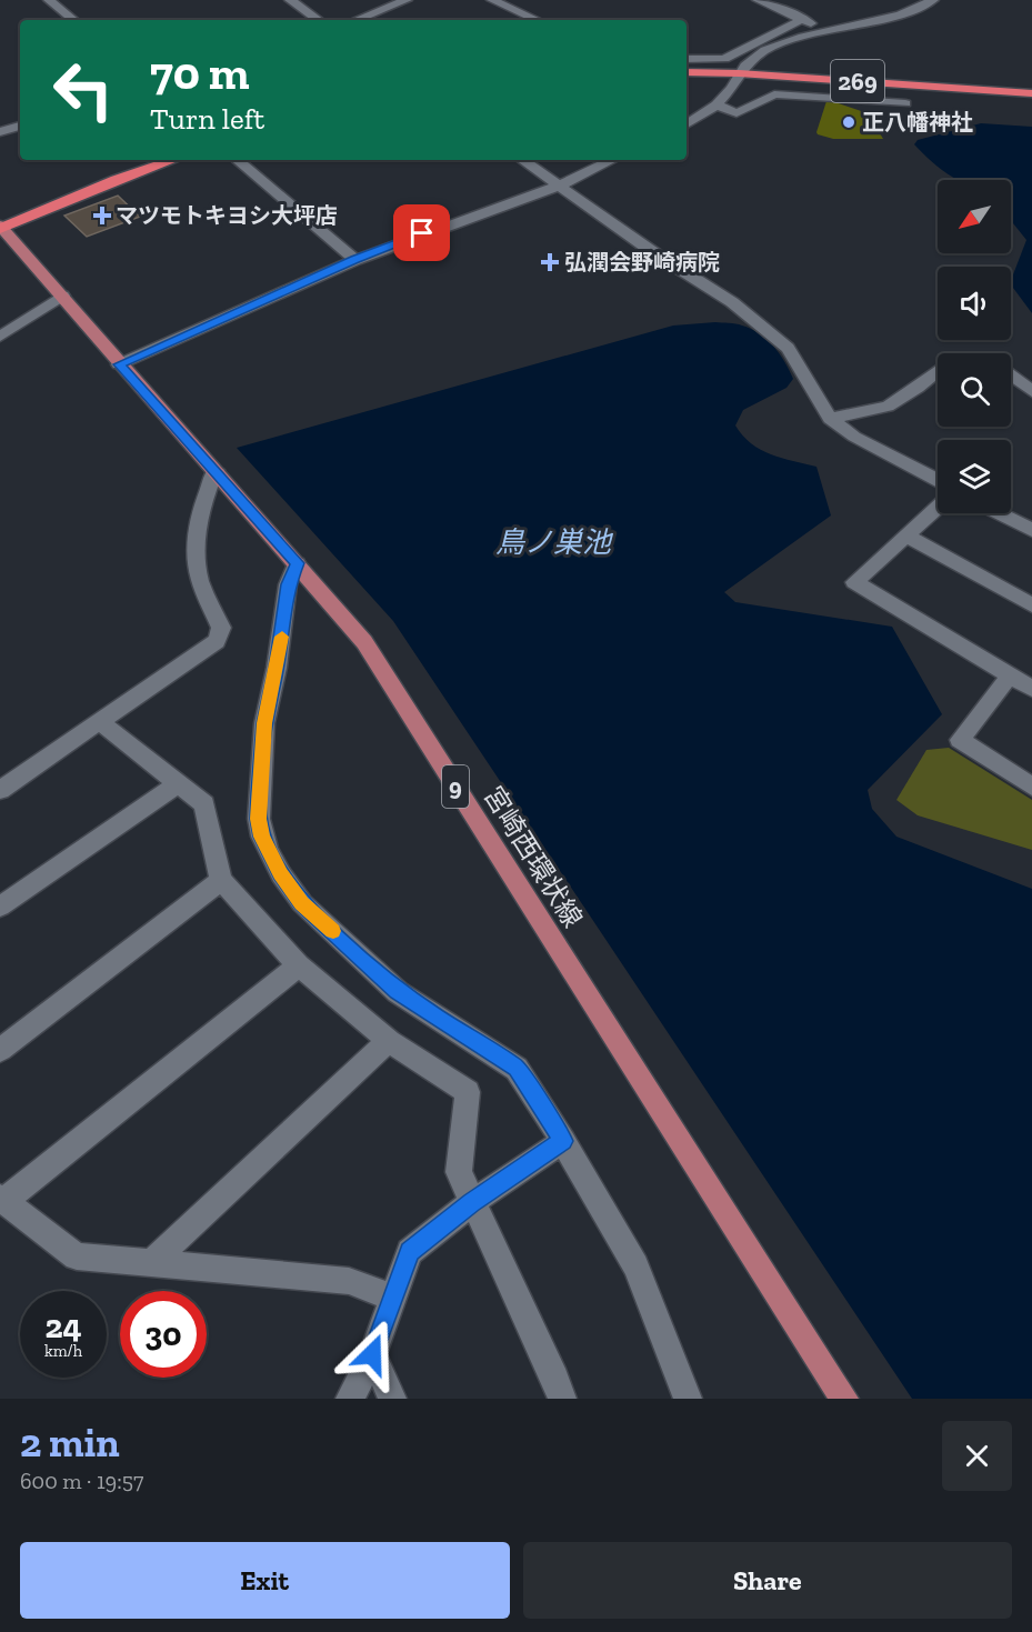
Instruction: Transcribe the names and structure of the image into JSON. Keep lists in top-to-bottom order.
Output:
{
  "streets": {
    "highway": ["269"],
    "main road": ["9", "宮崎西環状線"]
  },
  "water": ["鳥ノ巣池"],
  "places": {
    "other": ["正八幡神社"],
    "health": ["マツモトキヨシ大坪店", "弘潤会野崎病院"]
  },
  "north": "bottom left",
  "page": {
    "turn": ["70 m", "Turn left"],
    "speed": "24 km/h",
    "limit": "30",
    "heading": ["2 min", "600 m · 19:57"],
    "buttons": ["Exit", "Share"]
  }
}
